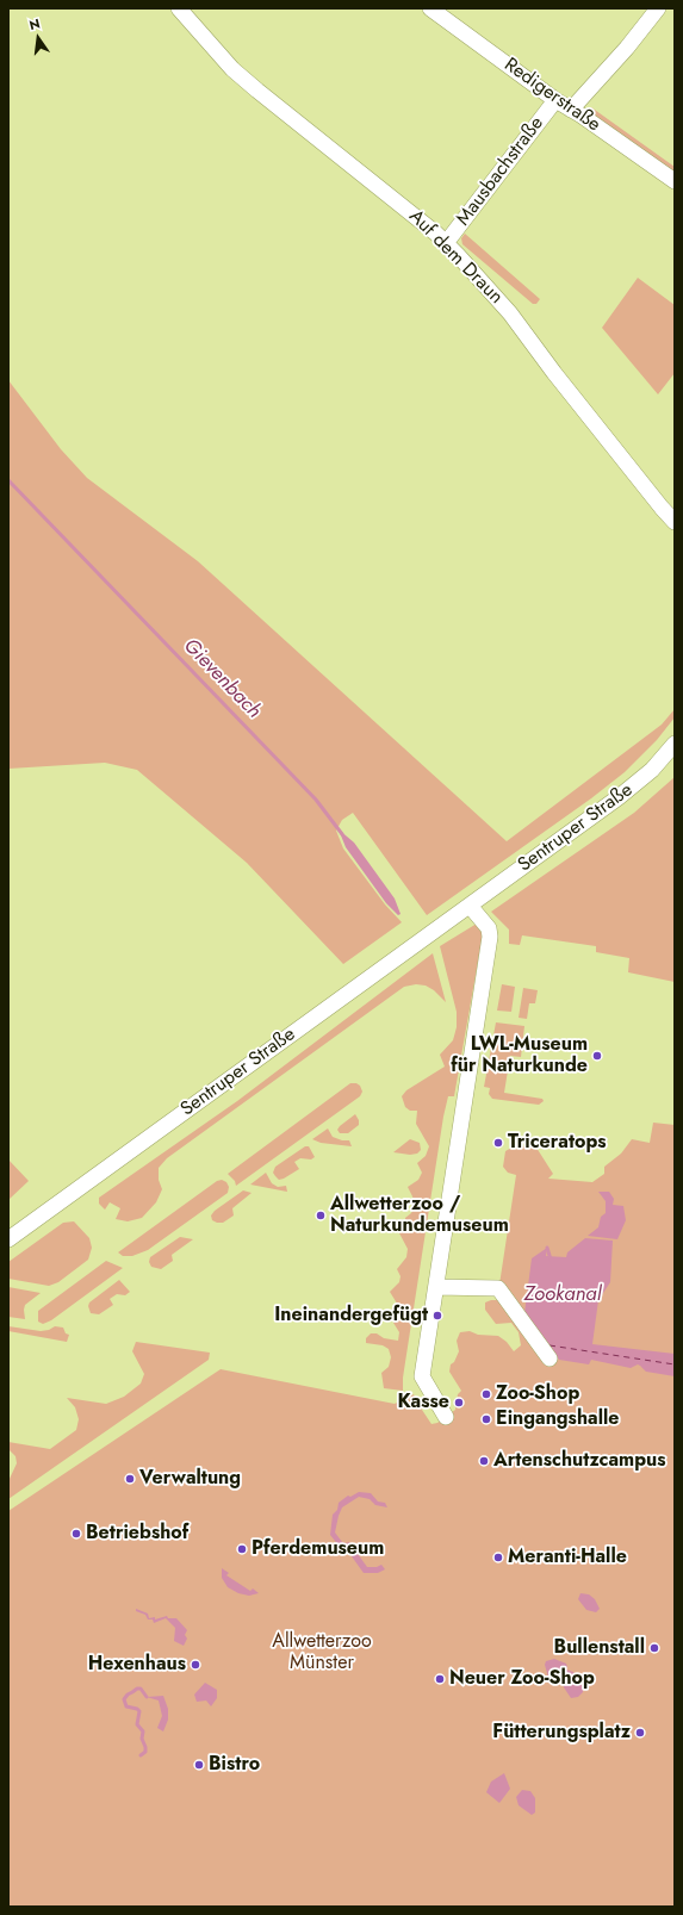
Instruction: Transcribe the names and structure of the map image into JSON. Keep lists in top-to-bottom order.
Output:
{
  "streets": {
    "street": [
      "Redigerstraße",
      "Mausbachstraße",
      "Auf dem Draun",
      "Sentruper Straße"
    ]
  },
  "crossings": [
    ["Redigerstraße", "Mausbachstraße"],
    ["Mausbachstraße", "Auf dem Draun"]
  ],
  "water": ["Gievenbach", "Zookanal"],
  "parks": ["Allwetterzoo Münster"],
  "places": [
    "LWL-Museum für Naturkunde",
    "Triceratops",
    "Allwetterzoo / Naturkundemuseum",
    "Ineinandergefügt",
    "Zoo-Shop",
    "Kasse",
    "Eingangshalle",
    "Artenschutzcampus",
    "Verwaltung",
    "Betriebshof",
    "Pferdemuseum",
    "Meranti-Halle",
    "Bullenstall",
    "Hexenhaus",
    "Neuer Zoo-Shop",
    "Fütterungsplatz",
    "Bistro"
  ],
  "north": "top"
}
